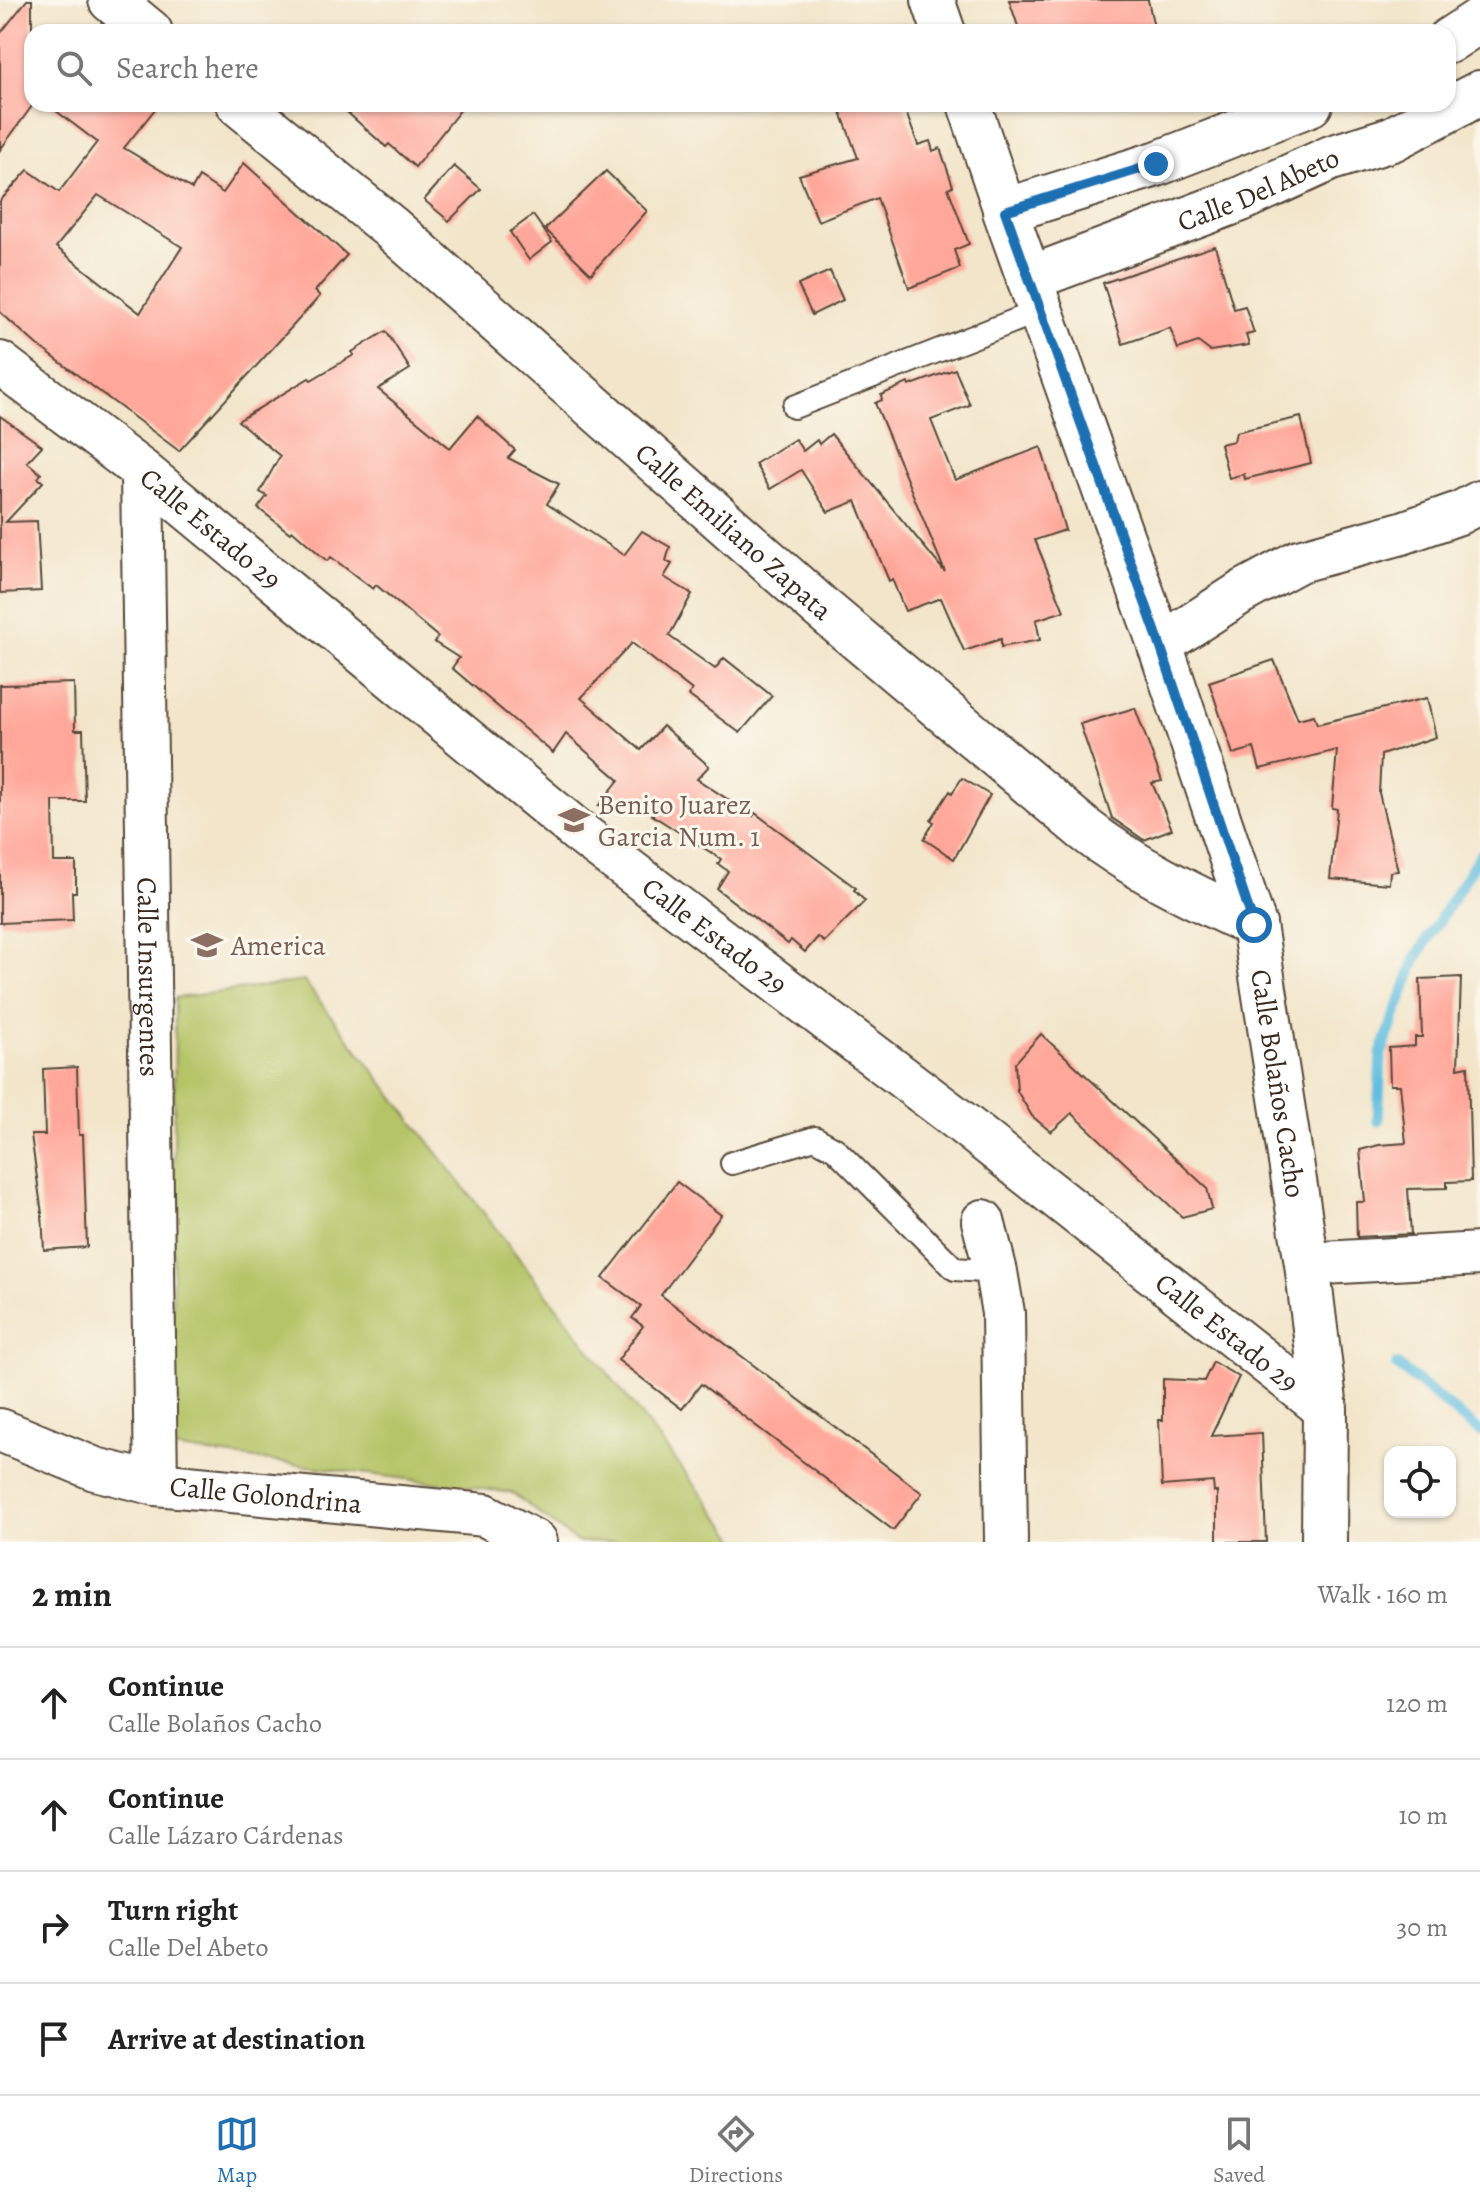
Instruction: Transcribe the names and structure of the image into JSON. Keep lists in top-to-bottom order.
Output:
{
  "streets": {
    "main road": ["Calle Del Abeto", "Calle Emiliano Zapata", "Calle Bolaños Cacho"],
    "street": ["Calle Estado 29", "Calle Insurgentes", "Calle Golondrina"]
  },
  "crossings": [
    ["Calle Del Abeto", "Calle Bolaños Cacho"],
    ["Calle Estado 29", "Calle Insurgentes"],
    ["Calle Estado 29", "Calle Bolaños Cacho"],
    ["Calle Emiliano Zapata", "Calle Bolaños Cacho"],
    ["Calle Insurgentes", "Calle Golondrina"]
  ],
  "places": {
    "school or university": ["Benito Juarez Garcia Num. 1", "America"]
  },
  "page": {
    "search": "Search here",
    "heading": ["2 min", "Walk · 160 m"],
    "list": [
      ["Continue", "Calle Bolaños Cacho", "120 m"],
      ["Continue", "Calle Lázaro Cárdenas", "10 m"],
      ["Turn right", "Calle Del Abeto", "30 m"],
      "Arrive at destination"
    ],
    "nav": ["Map", "Directions", "Saved"]
  }
}
